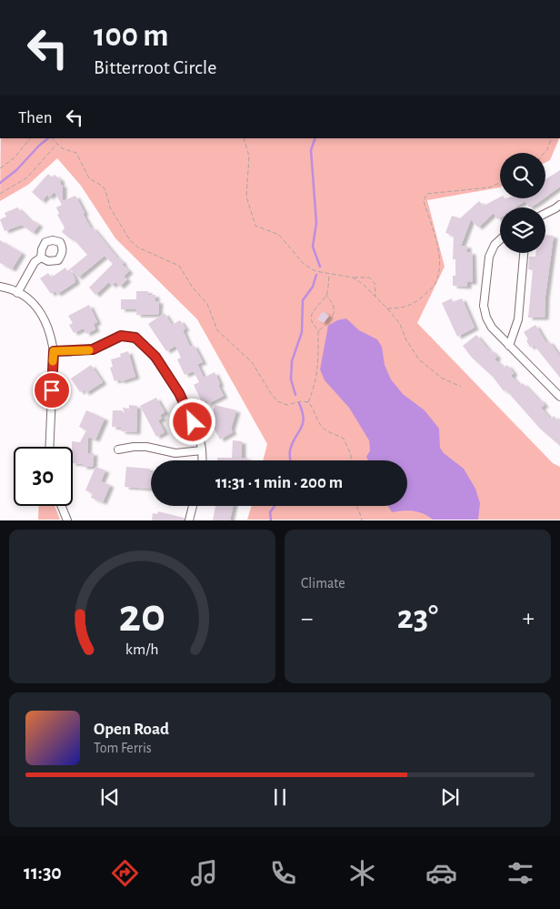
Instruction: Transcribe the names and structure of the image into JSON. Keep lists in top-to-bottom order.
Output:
{
  "page": {
    "turn": ["100 m", "Bitterroot Circle"],
    "then": "Then",
    "limit": "30",
    "trip": "11:31 · 1 min · 200 m",
    "tile": "Climate",
    "heat": ["−", "23°", "+"],
    "song": ["Open Road", "Tom Ferris"],
    "tabs": "11:30",
    "gauge": ["20", "km/h"]
  }
}
